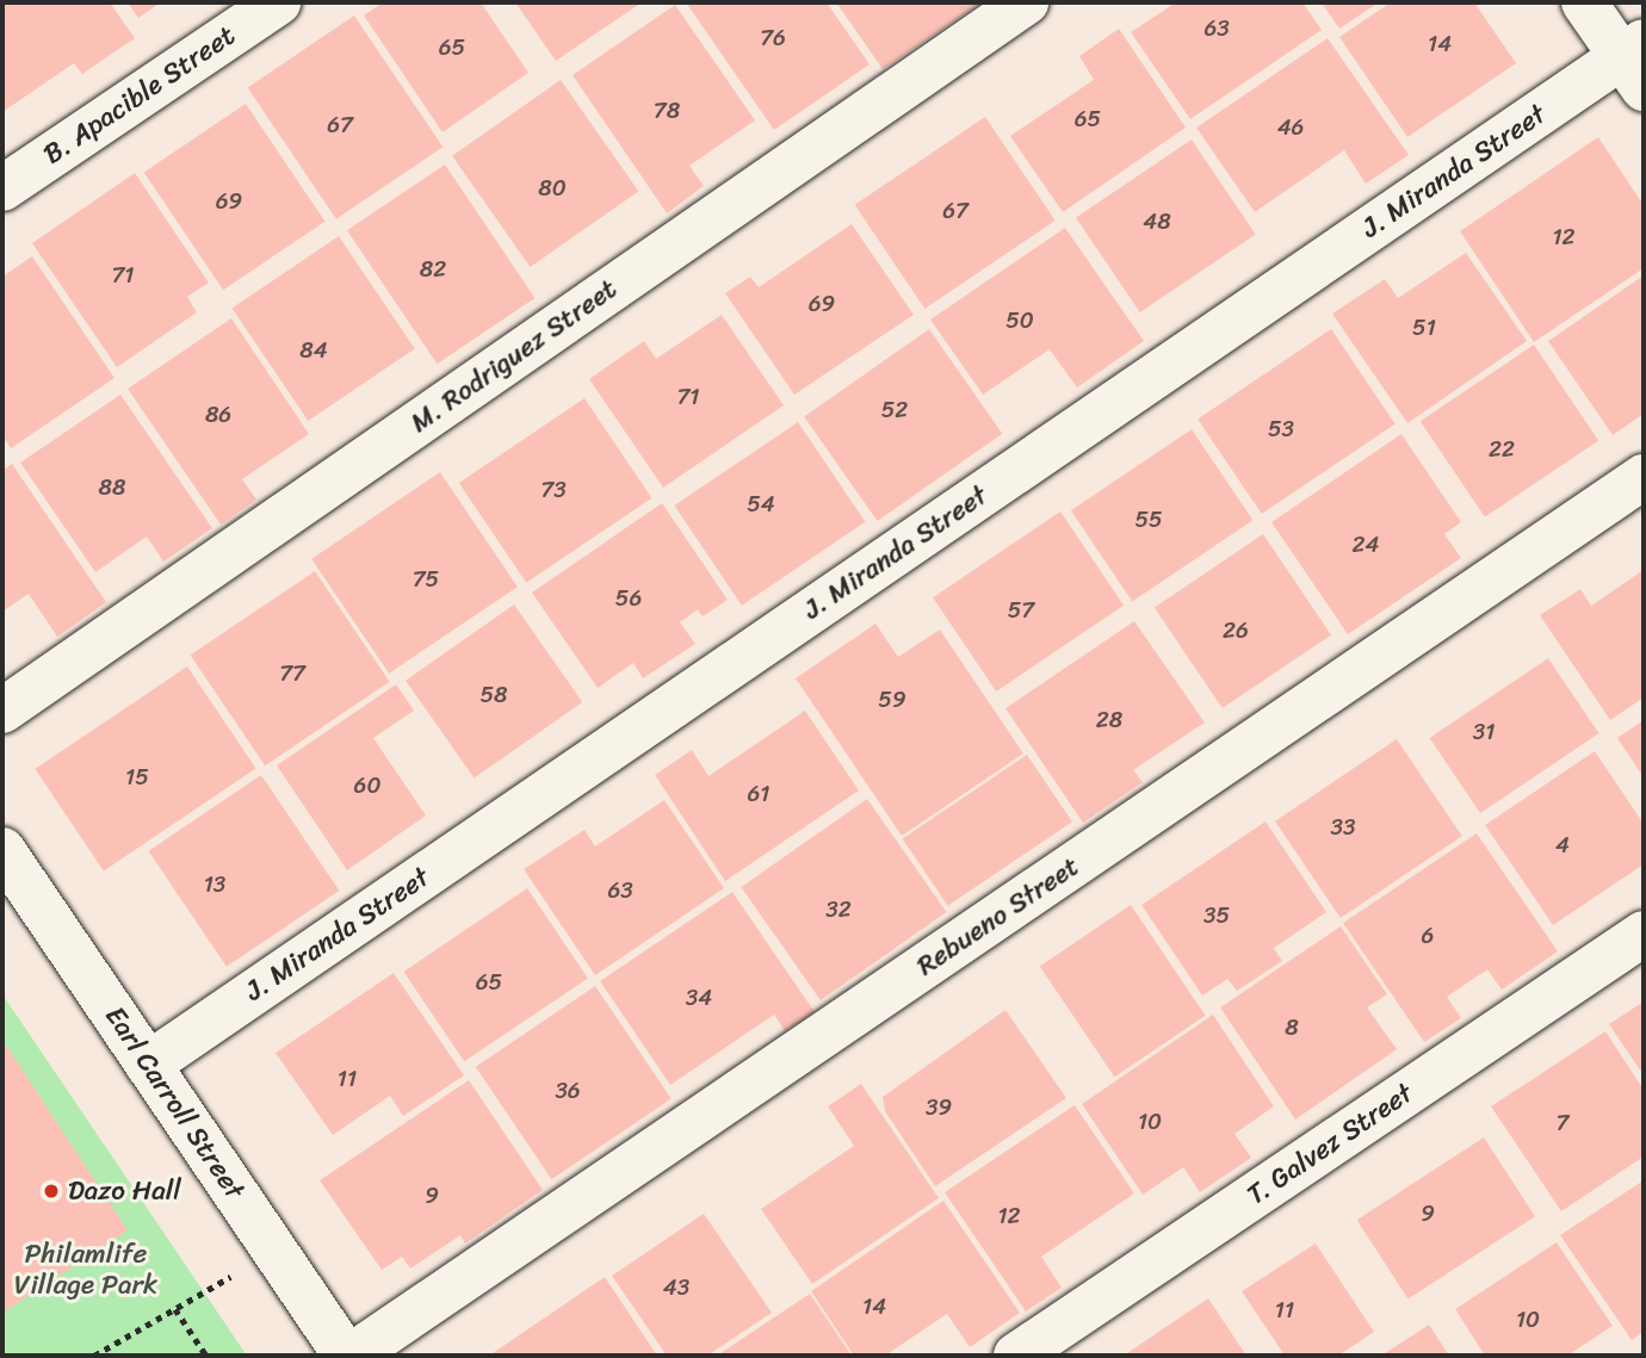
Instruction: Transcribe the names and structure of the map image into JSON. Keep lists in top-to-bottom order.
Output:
{
  "streets": {
    "street": [
      "B. Apacible Street",
      "J. Miranda Street",
      "M. Rodriguez Street",
      "Rebueno Street",
      "Earl Carroll Street",
      "T. Galvez Street"
    ]
  },
  "crossings": [
    ["J. Miranda Street", "Earl Carroll Street"],
    ["Rebueno Street", "Earl Carroll Street"]
  ],
  "parks": ["Philamlife Village Park"],
  "places": ["Dazo Hall"],
  "house_numbers": [
    "63",
    "76",
    "14",
    "65",
    "78",
    "65",
    "67",
    "46",
    "80",
    "69",
    "67",
    "48",
    "12",
    "82",
    "71",
    "69",
    "50",
    "51",
    "84",
    "71",
    "52",
    "86",
    "53",
    "22",
    "88",
    "73",
    "54",
    "55",
    "24",
    "75",
    "56",
    "57",
    "26",
    "77",
    "58",
    "59",
    "28",
    "31",
    "15",
    "60",
    "61",
    "33",
    "4",
    "13",
    "63",
    "32",
    "35",
    "6",
    "65",
    "34",
    "8",
    "11",
    "36",
    "39",
    "10",
    "7",
    "9",
    "9",
    "12",
    "43",
    "14",
    "11",
    "10"
  ]
}
